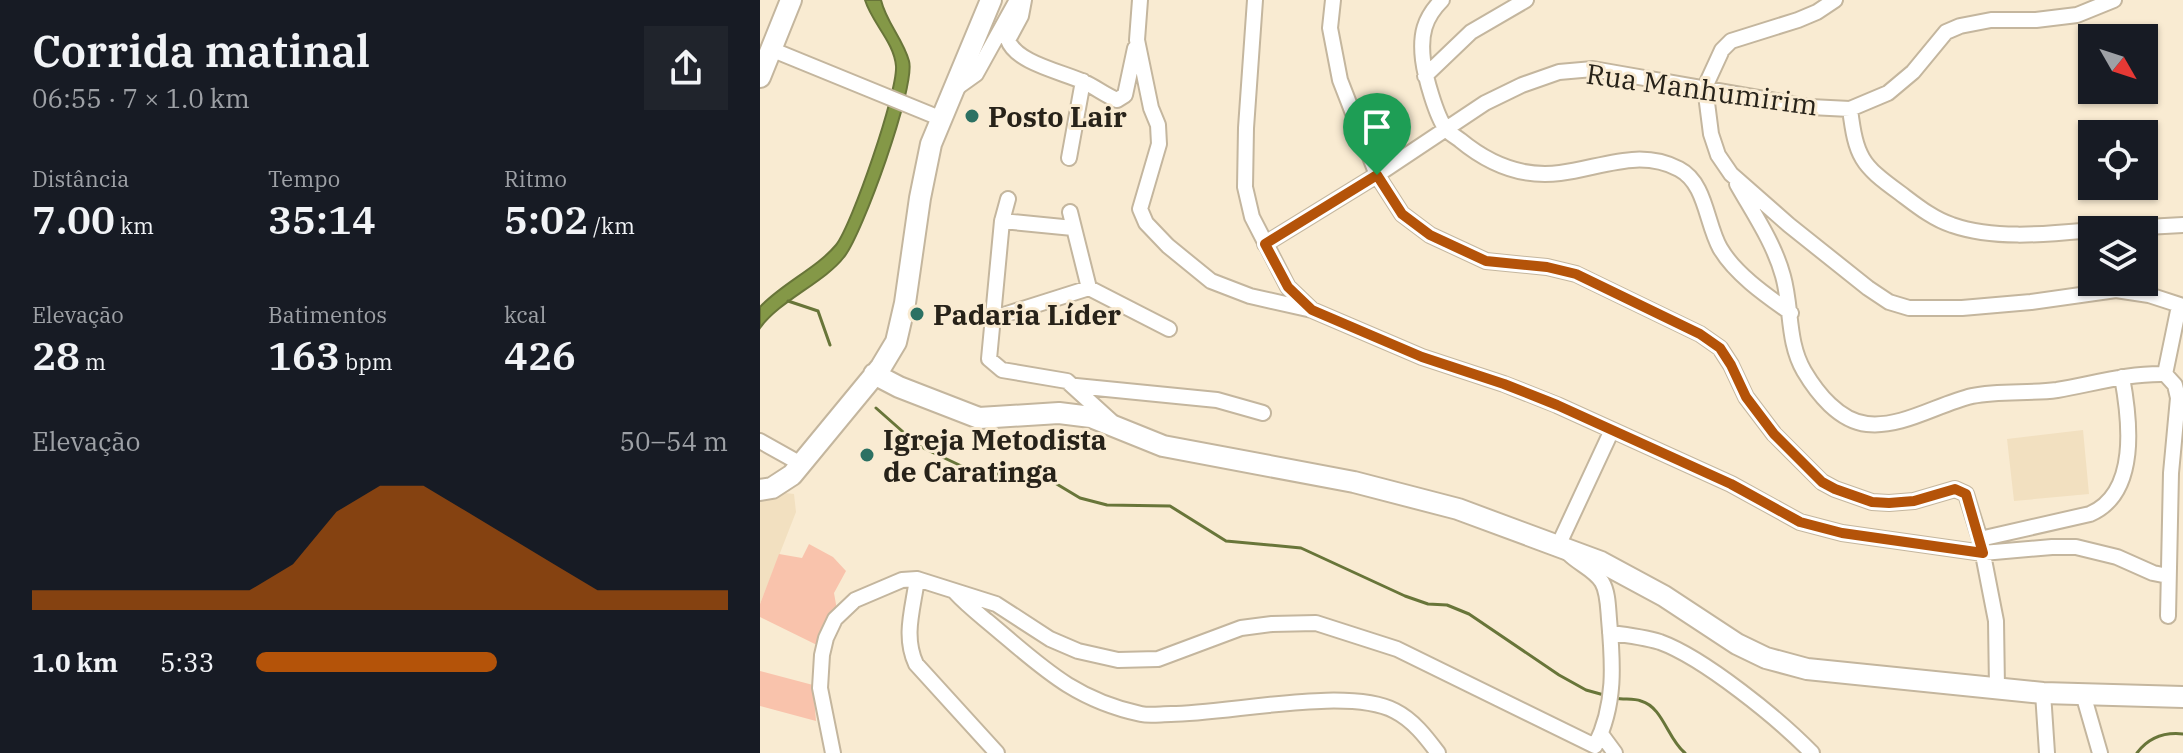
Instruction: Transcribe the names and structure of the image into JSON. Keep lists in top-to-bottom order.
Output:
{
  "streets": {
    "street": ["Rua Manhumirim"]
  },
  "places": ["Posto Lair", "Padaria Líder", "Igreja Metodista de Caratinga"],
  "north": "bottom right",
  "page": {
    "heading": ["Corrida matinal", "06:55 · 7 × 1.0 km"],
    "stats": [
      ["Distância", "7.00 km"],
      ["Tempo", "35:14"],
      ["Ritmo", "5:02 /km"],
      ["Elevação", "28 m"],
      ["Batimentos", "163 bpm"],
      ["kcal", "426"]
    ],
    "chart": ["Elevação", "50–54 m"],
    "list": [
      {
        "name": "1.0 km",
        "note": "5:33"
      }
    ]
  }
}
